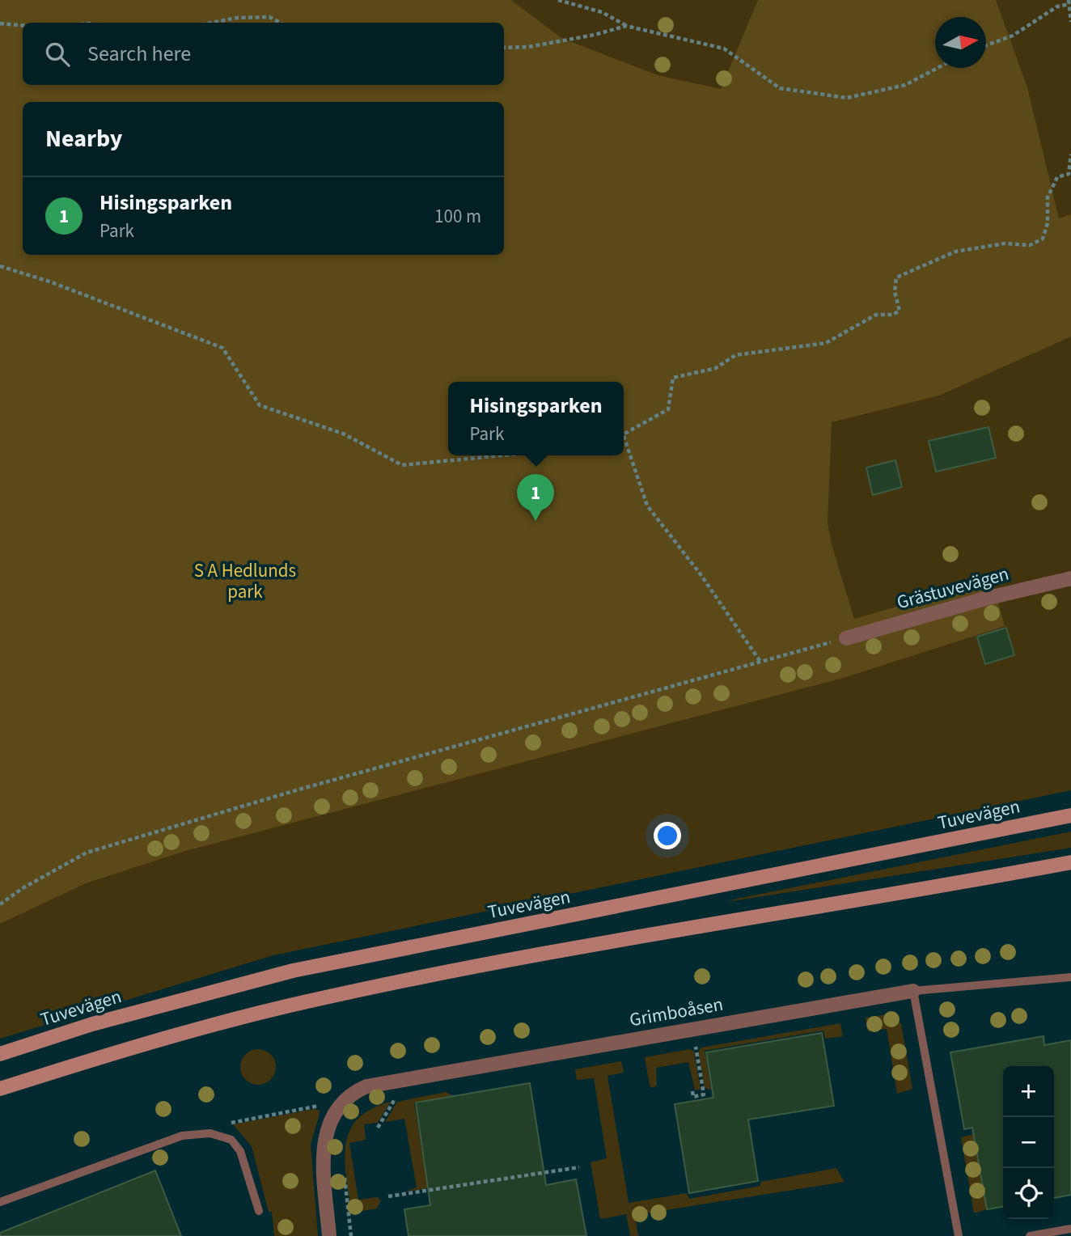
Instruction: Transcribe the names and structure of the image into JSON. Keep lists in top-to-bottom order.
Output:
{
  "streets": {
    "main road": ["Tuvevägen"],
    "street": ["Grästuvevägen", "Grimboåsen"]
  },
  "parks": ["S A Hedlunds park"],
  "north": "right",
  "page": {
    "search": "Search here",
    "heading": "Nearby",
    "list": [
      {
        "mark": "1",
        "name": "Hisingsparken",
        "note": "Park",
        "value": "100 m"
      }
    ],
    "popup": ["Hisingsparken", "Park"],
    "pins": "1",
    "map_buttons": ["+", "−"]
  }
}
